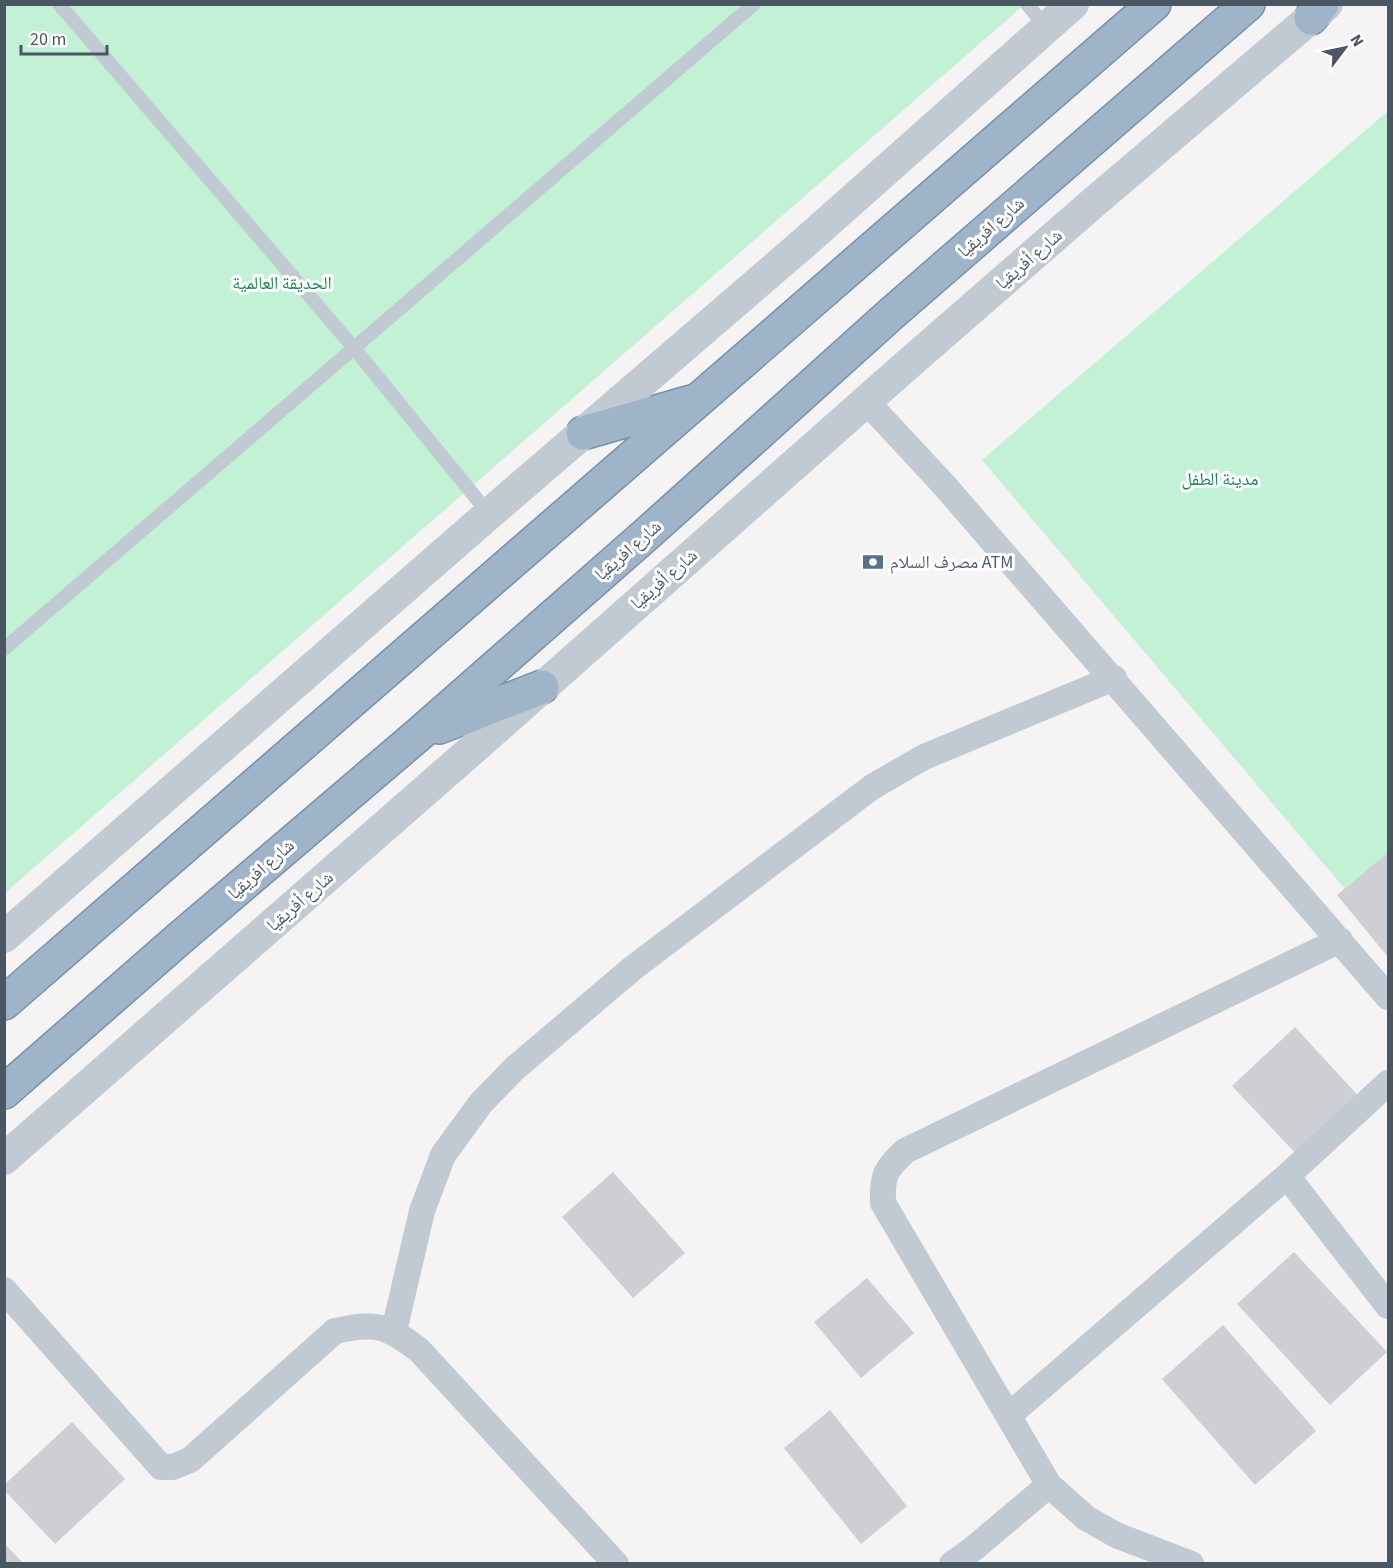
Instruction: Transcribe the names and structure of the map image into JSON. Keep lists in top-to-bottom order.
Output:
{
  "streets": {
    "highway": ["شارع افريقيا"],
    "street": ["شارع أفريقيا"]
  },
  "parks": ["الحديقة العالمية", "مدينة الطفل"],
  "places": {
    "bank": ["مصرف السلام ATM"]
  },
  "scale_bar": "20 m",
  "north": "top right"
}
